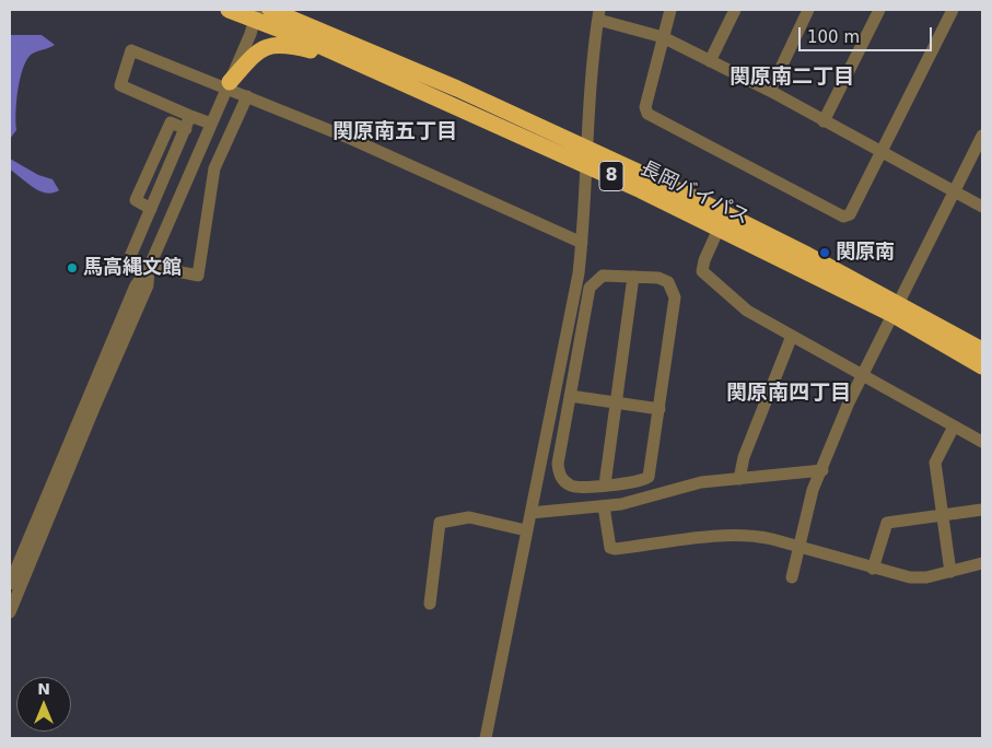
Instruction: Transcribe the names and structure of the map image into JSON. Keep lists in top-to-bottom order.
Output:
{
  "streets": {
    "highway": ["8", "長岡バイパス"]
  },
  "districts": ["関原南二丁目", "関原南五丁目", "関原南四丁目"],
  "places": ["関原南", "馬高縄文館"],
  "scale_bar": "100 m",
  "north": "top"
}
